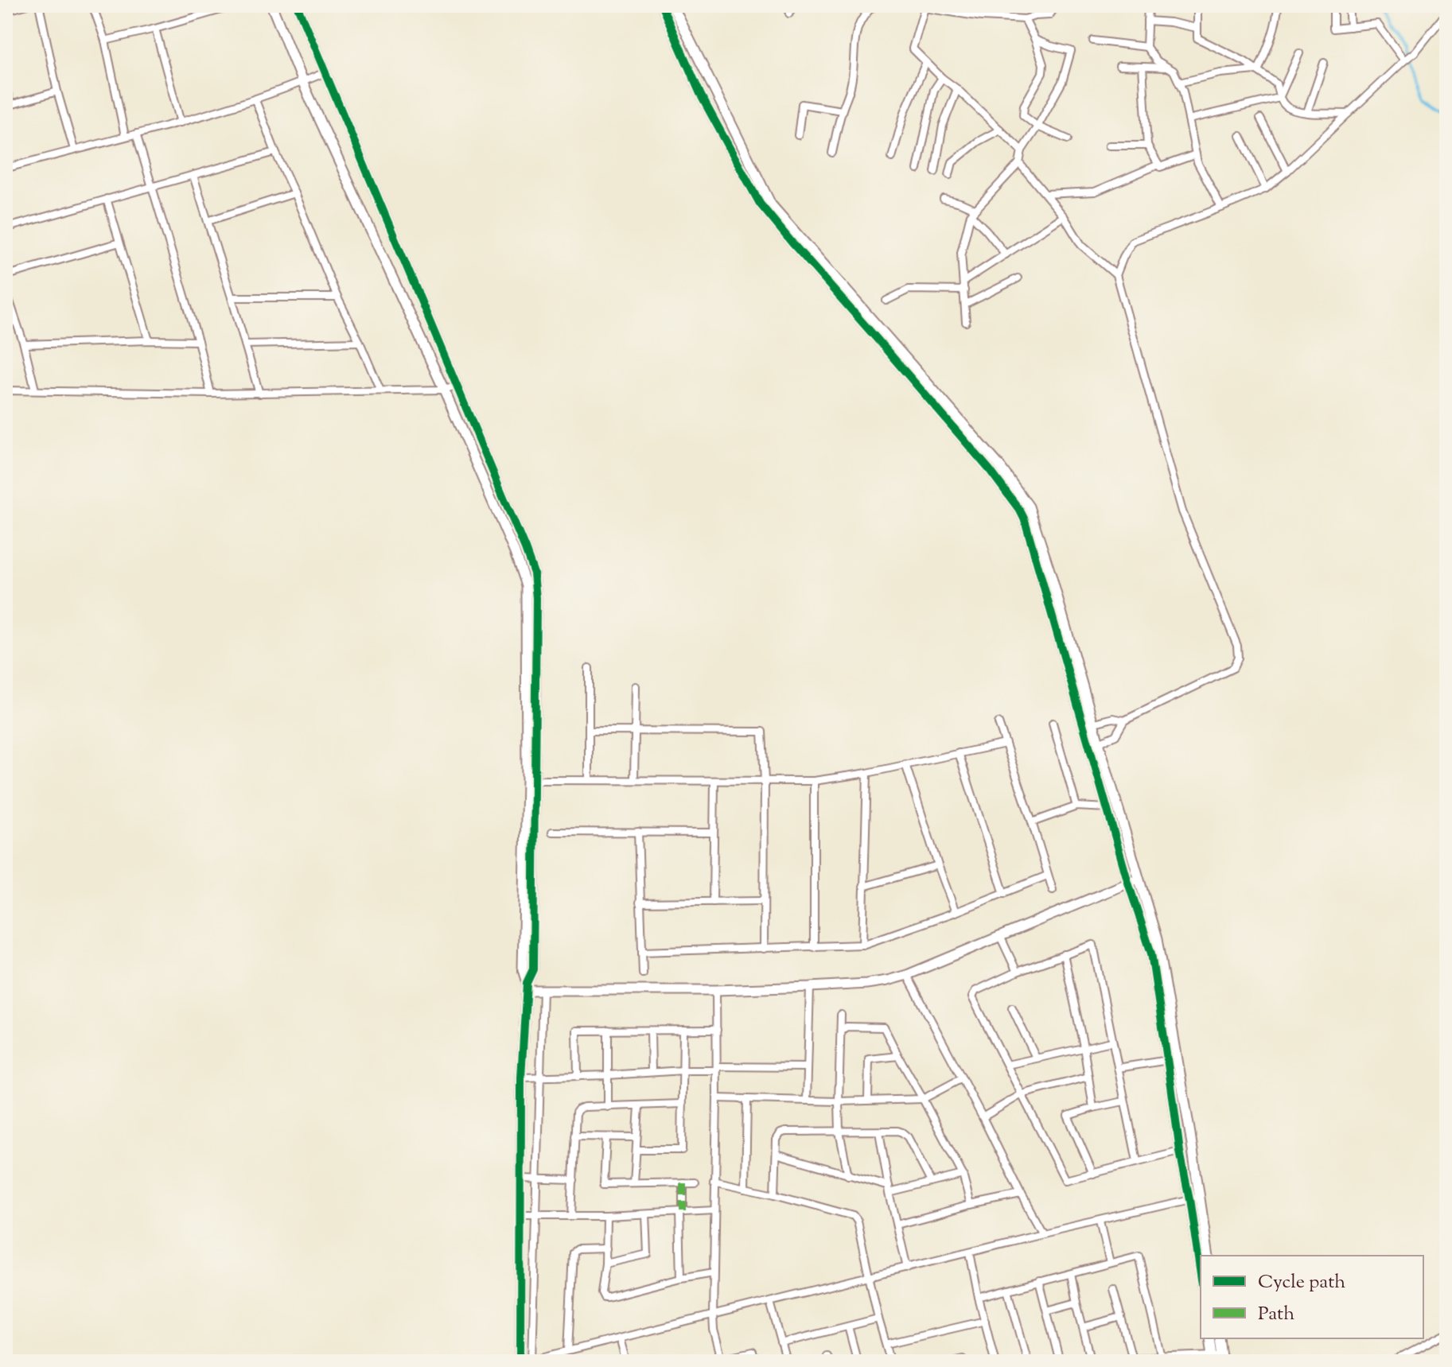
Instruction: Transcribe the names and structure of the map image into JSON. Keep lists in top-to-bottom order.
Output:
{
  "legend": ["Cycle path", "Path"]
}
